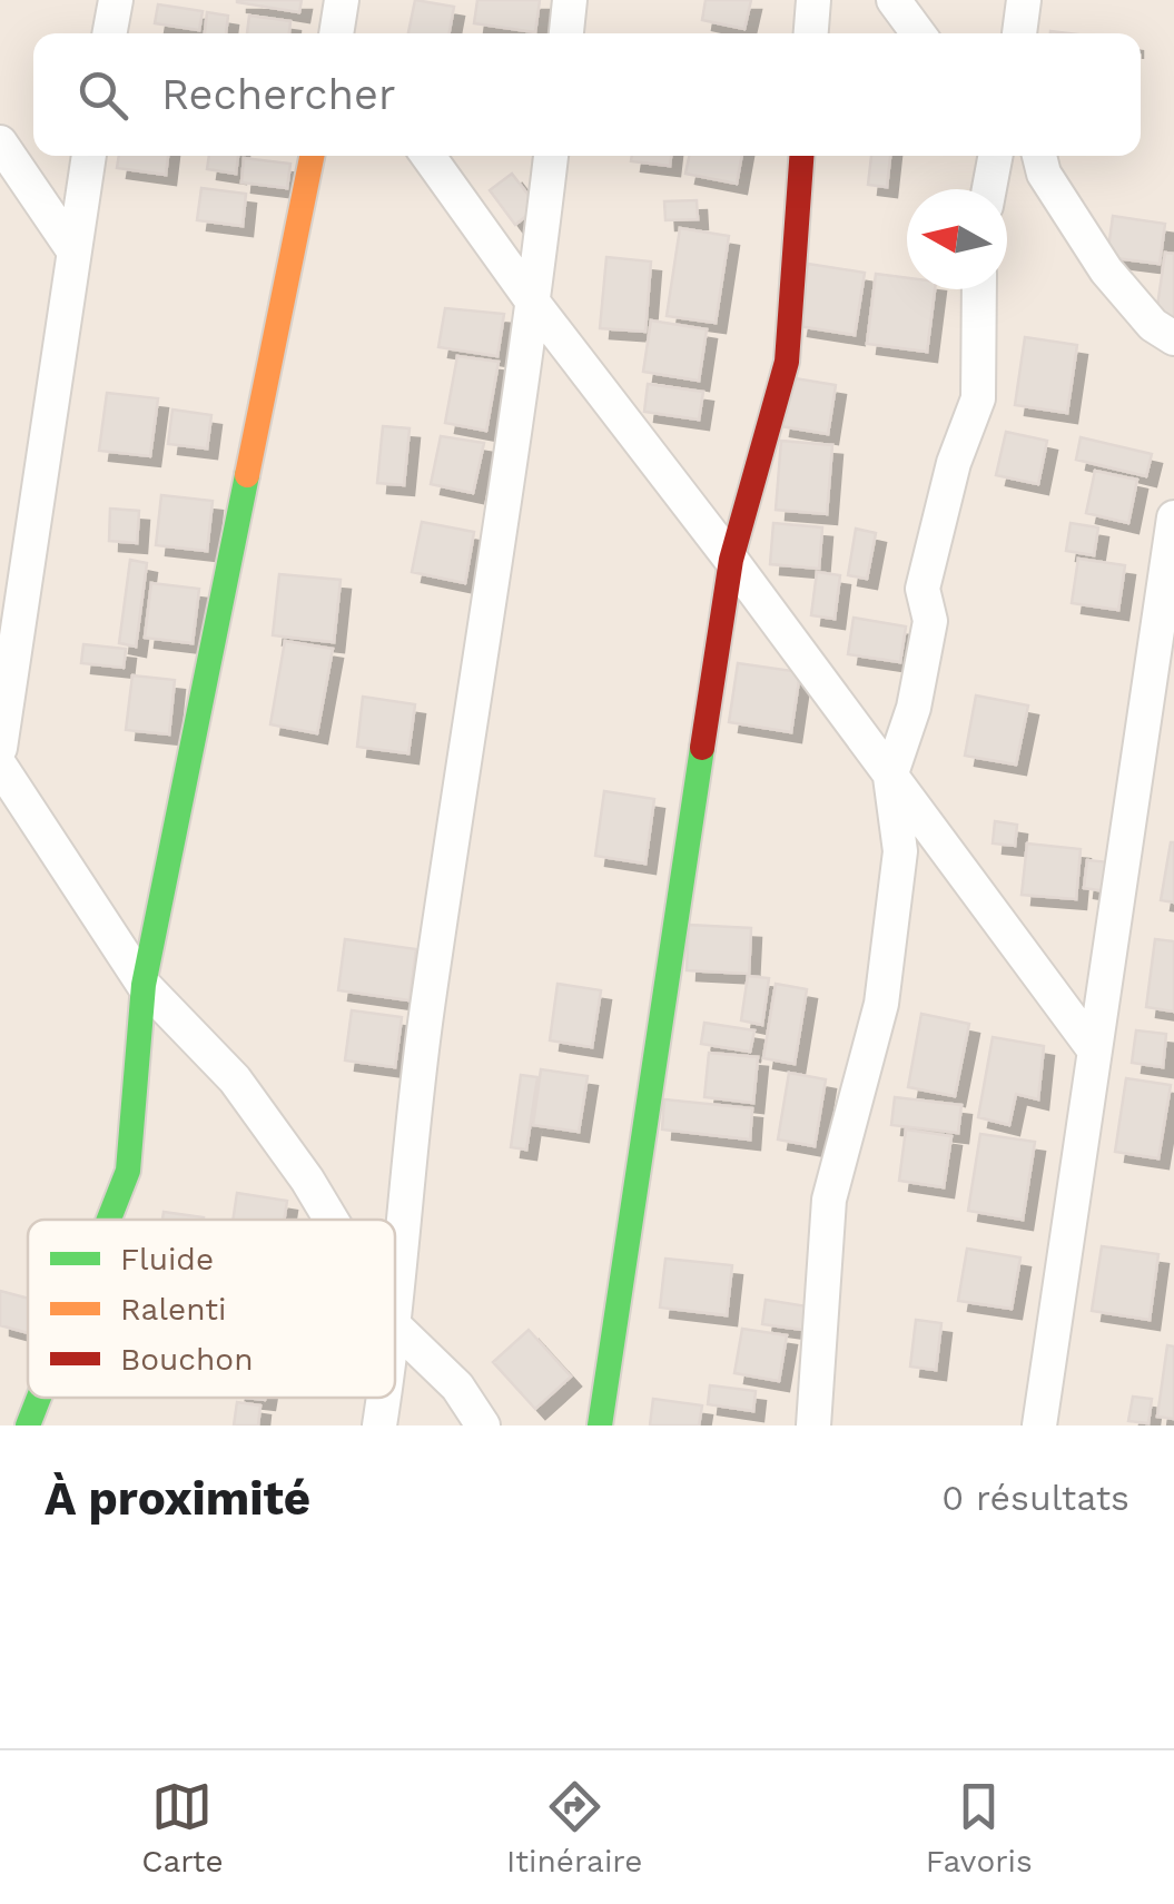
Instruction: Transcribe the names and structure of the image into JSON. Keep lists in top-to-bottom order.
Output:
{
  "legend": ["Fluide", "Ralenti", "Bouchon"],
  "north": "left",
  "page": {
    "search": "Rechercher",
    "heading": ["À proximité", "0 résultats"],
    "nav": ["Carte", "Itinéraire", "Favoris"]
  }
}
